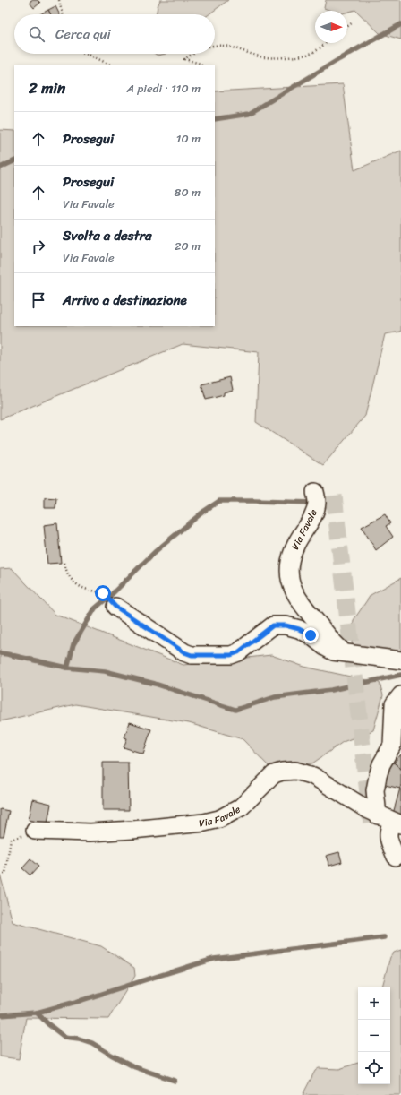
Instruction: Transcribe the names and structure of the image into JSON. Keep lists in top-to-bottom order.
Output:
{
  "streets": {
    "street": ["Via Favale"]
  },
  "north": "right",
  "page": {
    "search": "Cerca qui",
    "heading": ["2 min", "A piedi · 110 m"],
    "list": [
      ["Prosegui", "10 m"],
      ["Prosegui", "Via Favale", "80 m"],
      ["Svolta a destra", "Via Favale", "20 m"],
      "Arrivo a destinazione"
    ],
    "map_buttons": ["+", "−"]
  }
}
